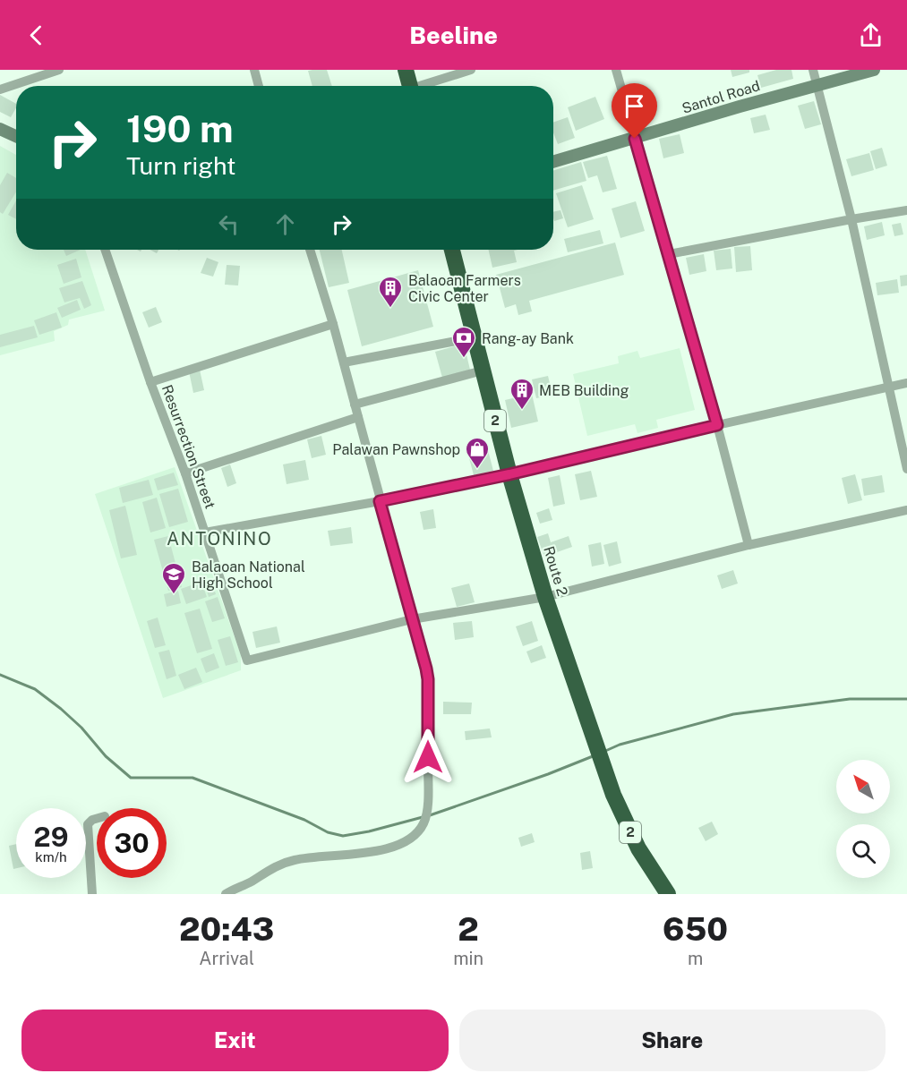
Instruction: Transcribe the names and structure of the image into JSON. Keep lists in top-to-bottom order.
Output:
{
  "streets": {
    "highway": ["2", "Route 2"],
    "main road": ["Santol Road"],
    "street": ["Resurrection Street"]
  },
  "districts": ["ANTONINO"],
  "places": {
    "building": ["Balaoan Farmers Civic Center", "MEB Building"],
    "bank": ["Rang-ay Bank"],
    "shop": ["Palawan Pawnshop"],
    "school or university": ["Balaoan National High School"]
  },
  "north": "top left",
  "page": {
    "header": "Beeline",
    "turn": ["190 m", "Turn right"],
    "speed": "29 km/h",
    "limit": "30",
    "eta": [
      "20:43",
      "Arrival",
      "2",
      "min",
      "650",
      "m"
    ],
    "buttons": ["Exit", "Share"]
  }
}
